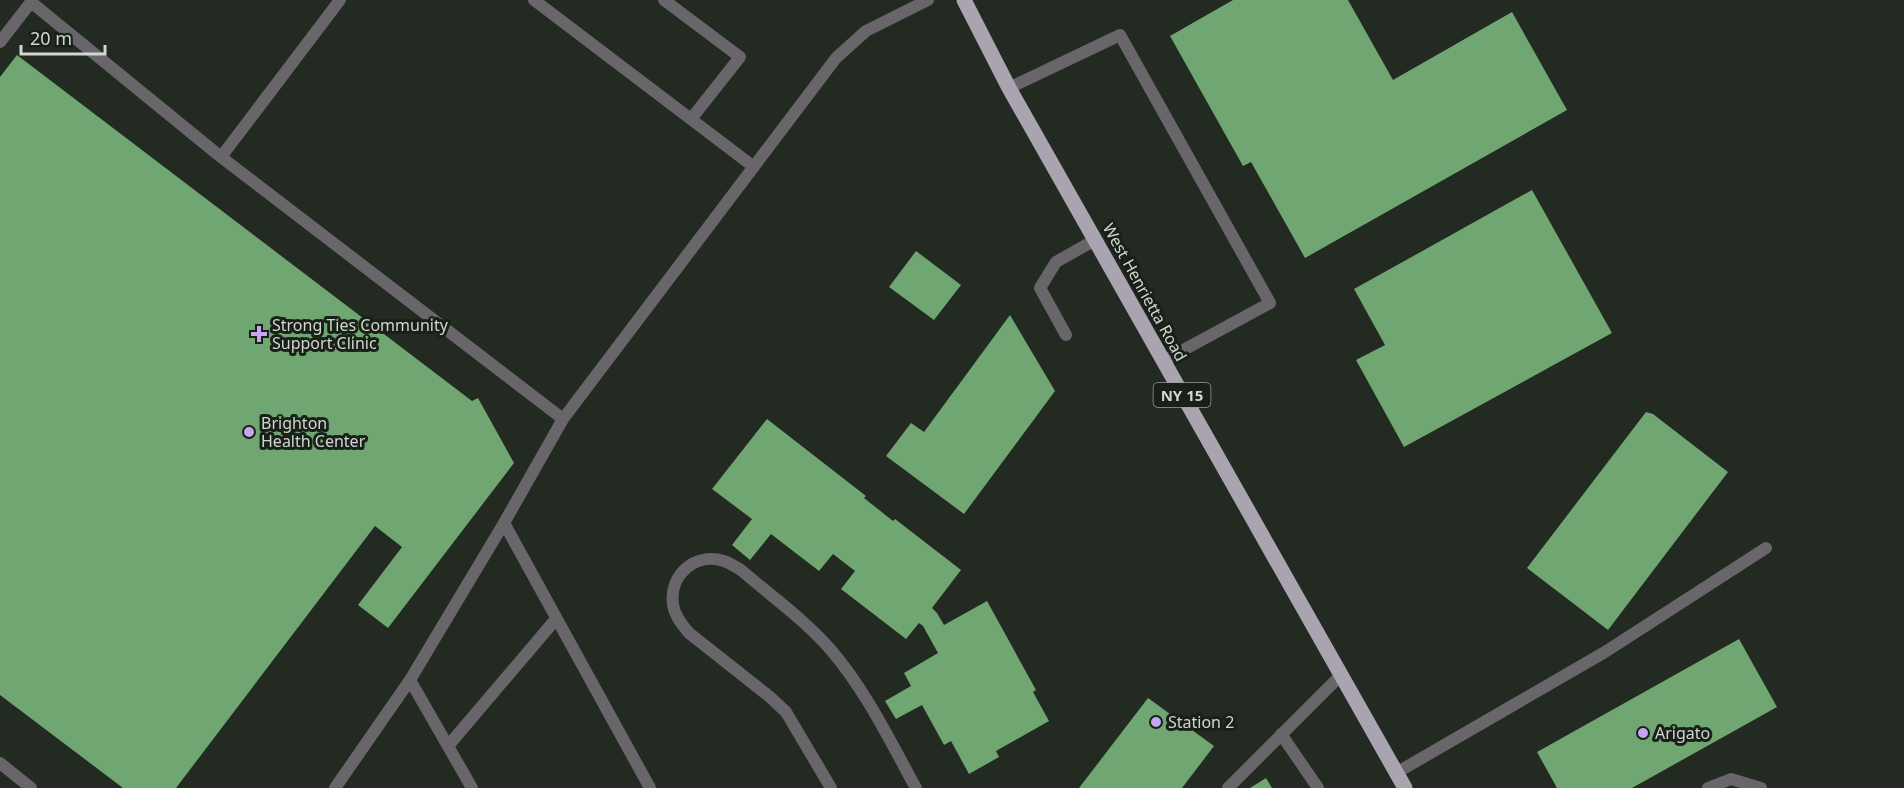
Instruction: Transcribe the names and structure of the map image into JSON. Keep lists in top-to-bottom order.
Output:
{
  "streets": {
    "main road": ["West Henrietta Road", "NY 15"]
  },
  "places": {
    "health": ["Strong Ties Community Support Clinic"],
    "other": ["Brighton Health Center", "Station 2", "Arigato"]
  },
  "scale_bar": "20 m"
}
